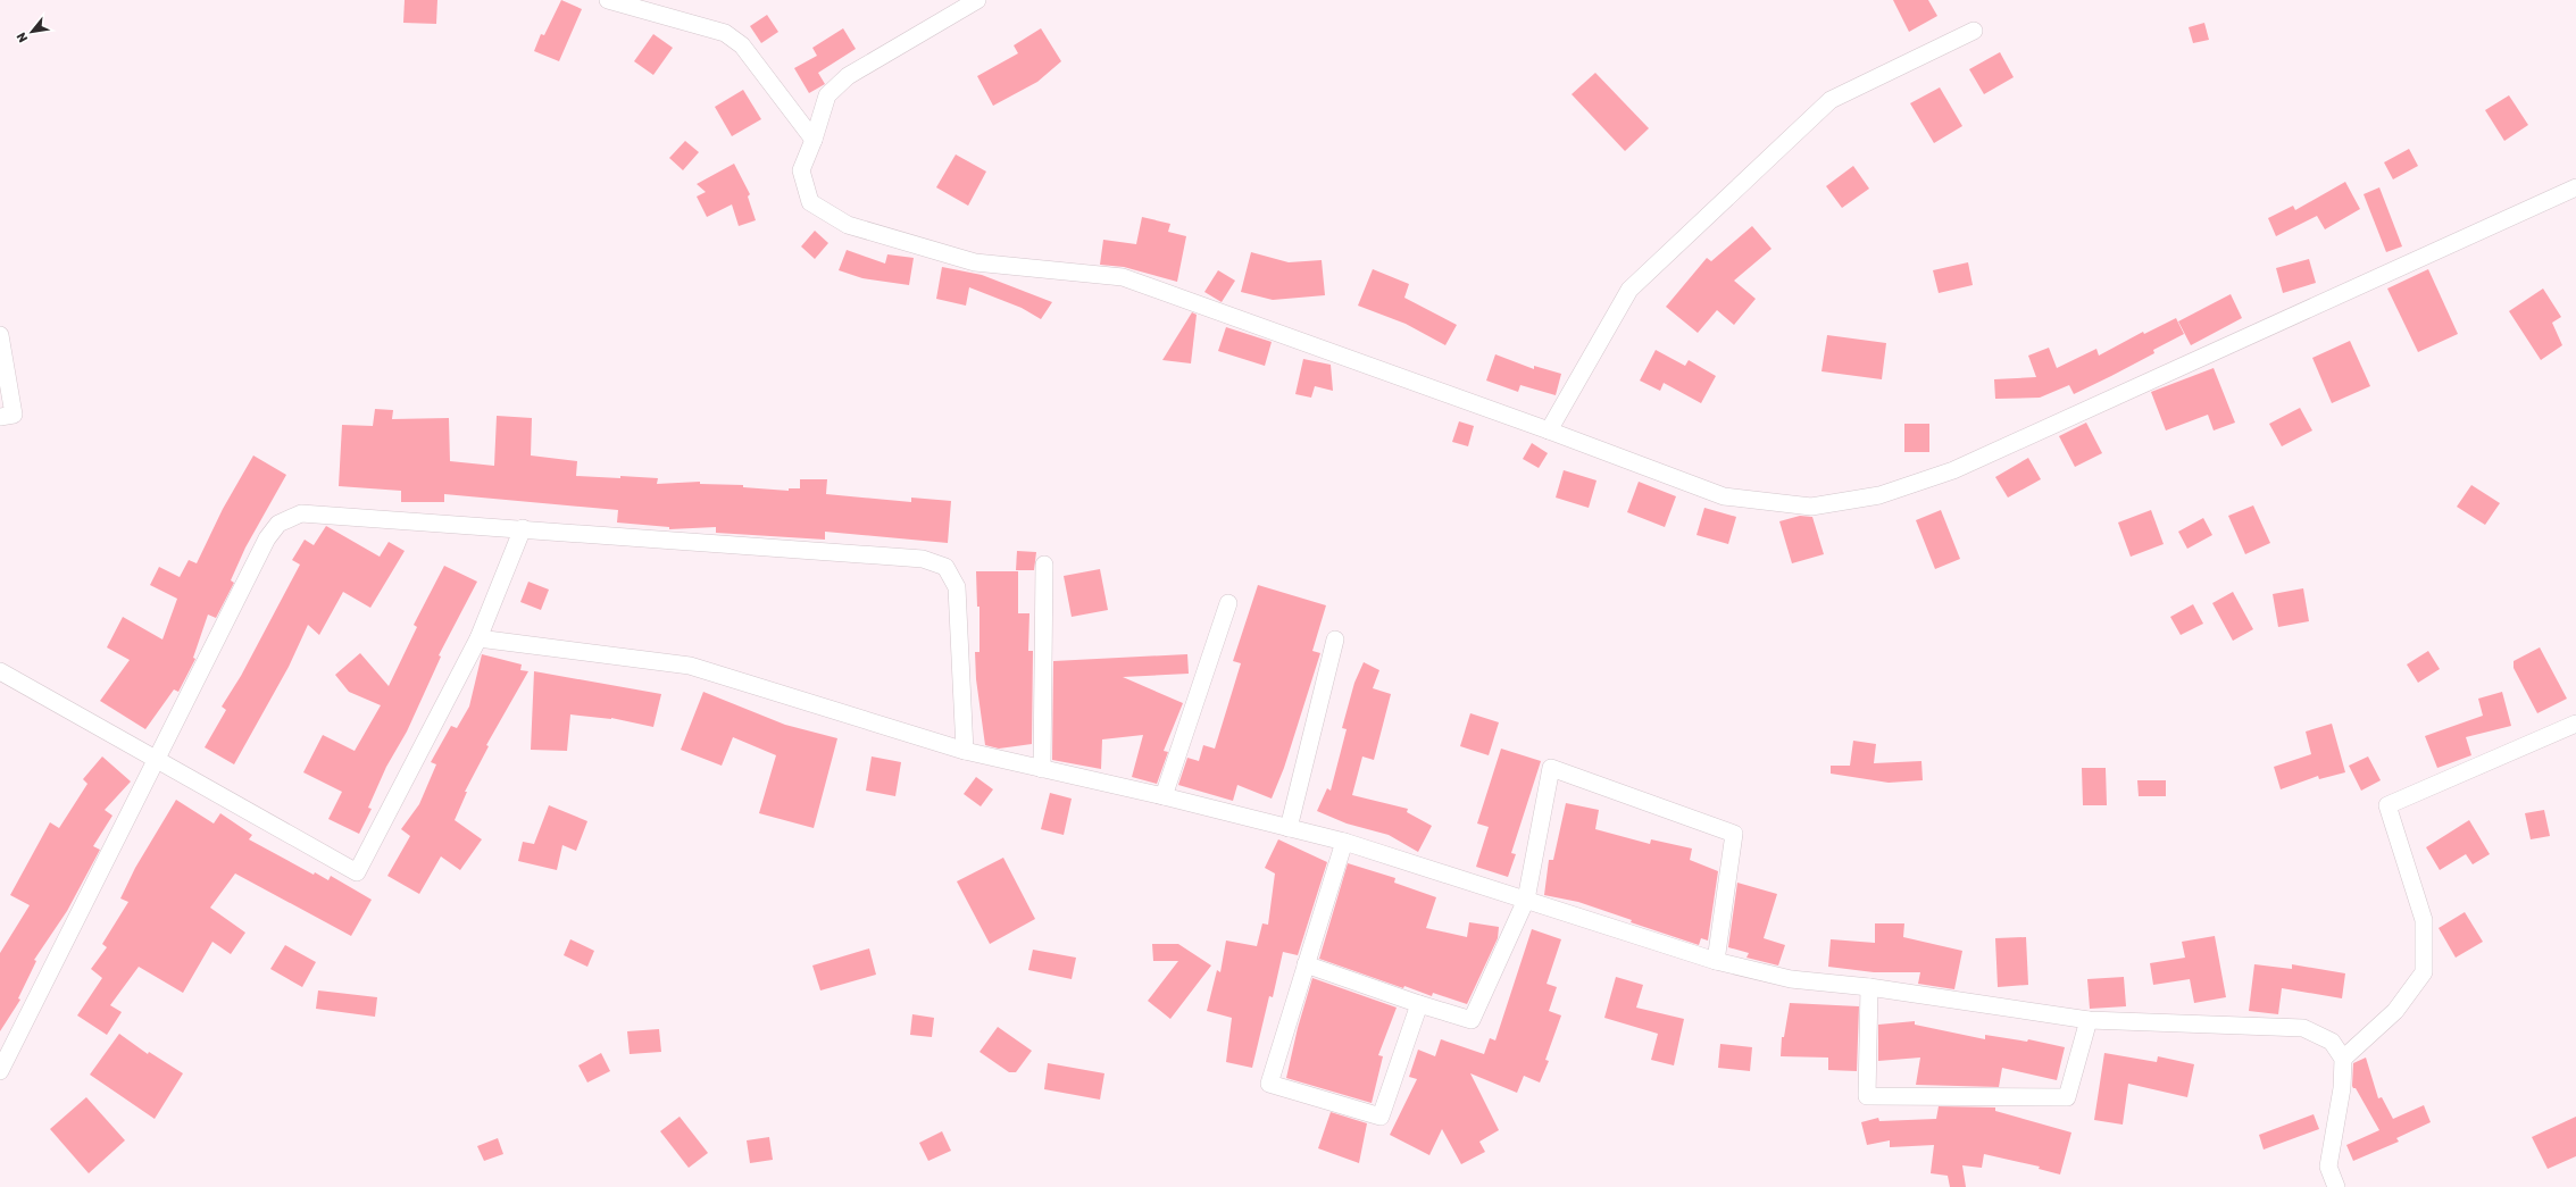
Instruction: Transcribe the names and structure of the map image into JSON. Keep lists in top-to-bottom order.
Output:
{
  "north": "bottom left"
}
